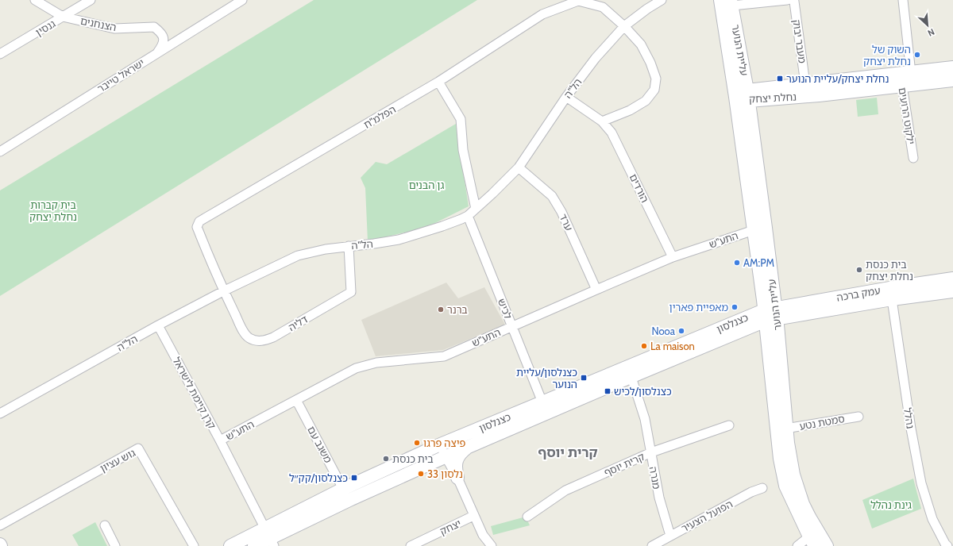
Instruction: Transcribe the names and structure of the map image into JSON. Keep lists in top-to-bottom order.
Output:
{
  "streets": {
    "street": [
      "הצנחנים",
      "גנסין",
      "מעבר יבוק",
      "עליית הנוער",
      "ישראל טייבר",
      "הל\"ה",
      "נחלת יצחק",
      "ילקוט הרועים",
      "הפלמ\"ח",
      "הורדים",
      "ערד",
      "התע\"ש",
      "עמק ברכה",
      "לכיש",
      "דליה",
      "כצנלסון",
      "קרן קיימת לישראל",
      "נהלל",
      "סמטת נטע",
      "משגב עם",
      "גוש עציון",
      "קרית יוסף",
      "מנרה",
      "הפועל הצעיר",
      "יצחק"
    ]
  },
  "crossings": [
    ["הצנחנים", "גנסין"],
    ["הצנחנים", "ישראל טייבר"],
    ["מעבר יבוק", "נחלת יצחק"],
    ["עליית הנוער", "נחלת יצחק"],
    ["עליית הנוער", "התע\"ש"],
    ["עליית הנוער", "עמק ברכה"],
    ["עליית הנוער", "כצנלסון"],
    ["עליית הנוער", "סמטת נטע"],
    ["הל\"ה", "הפלמ\"ח"],
    ["הל\"ה", "הורדים"],
    ["הל\"ה", "ערד"],
    ["הל\"ה", "לכיש"],
    ["הל\"ה", "דליה"],
    ["הל\"ה", "קרן קיימת לישראל"],
    ["נחלת יצחק", "ילקוט הרועים"],
    ["הפלמ\"ח", "דליה"],
    ["הורדים", "התע\"ש"],
    ["ערד", "התע\"ש"],
    ["התע\"ש", "לכיש"],
    ["התע\"ש", "קרן קיימת לישראל"],
    ["התע\"ש", "משגב עם"],
    ["עמק ברכה", "כצנלסון"],
    ["עמק ברכה", "נהלל"],
    ["לכיש", "כצנלסון"],
    ["כצנלסון", "קרן קיימת לישראל"],
    ["כצנלסון", "משגב עם"],
    ["כצנלסון", "מנרה"],
    ["קרית יוסף", "מנרה"],
    ["מנרה", "הפועל הצעיר"]
  ],
  "districts": ["קרית יוסף"],
  "parks": ["גן הבנים", "בית קברות נחלת יצחק", "גינת נהלל"],
  "places": {
    "other": [
      "השוק של נחלת יצחק",
      "AM:PM",
      "בית כנסת נחלת יצחק",
      "מאפיית פארין",
      "ברנר",
      "Nooa",
      "La maison",
      "פיצה פרגו",
      "בית כנסת",
      "נלסון 33"
    ],
    "transit": [
      "נחלת יצחק/עליית הנוער",
      "כצנלסון/עליית הנוער",
      "כצנלסון/לכיש",
      "כצנלסון/קק״ל"
    ]
  },
  "north": "bottom right"
}
